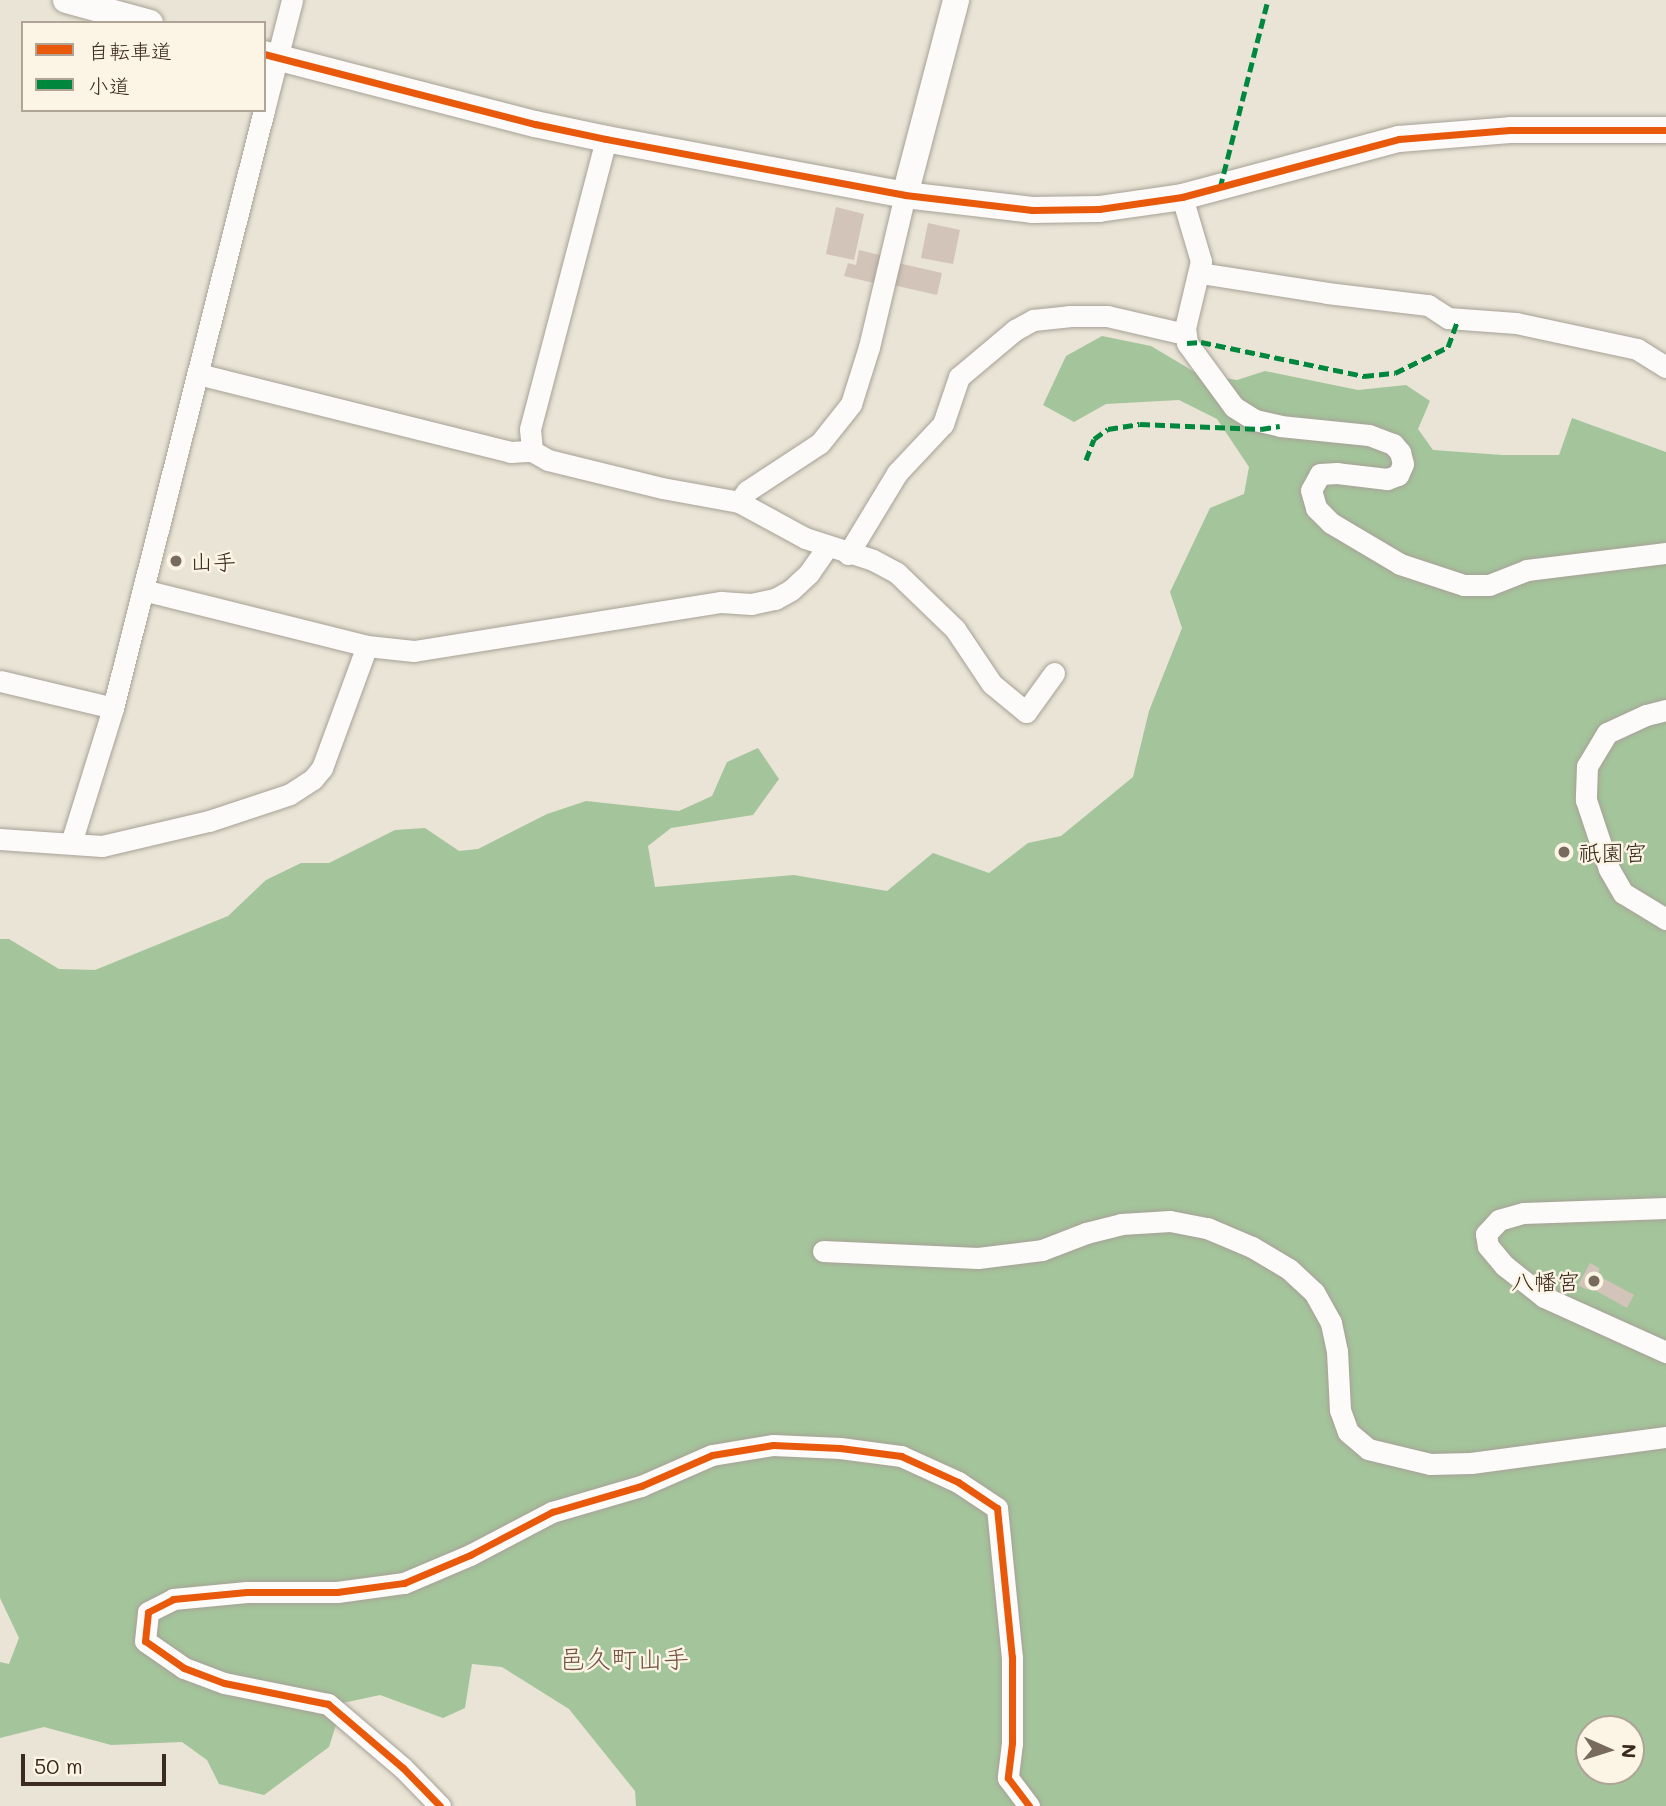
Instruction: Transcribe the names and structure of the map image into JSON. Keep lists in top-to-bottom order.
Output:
{
  "districts": ["邑久町山手"],
  "places": ["山手", "祇園宮", "八幡宮"],
  "legend": ["自転車道", "小道"],
  "scale_bar": "50 m",
  "north": "right"
}
